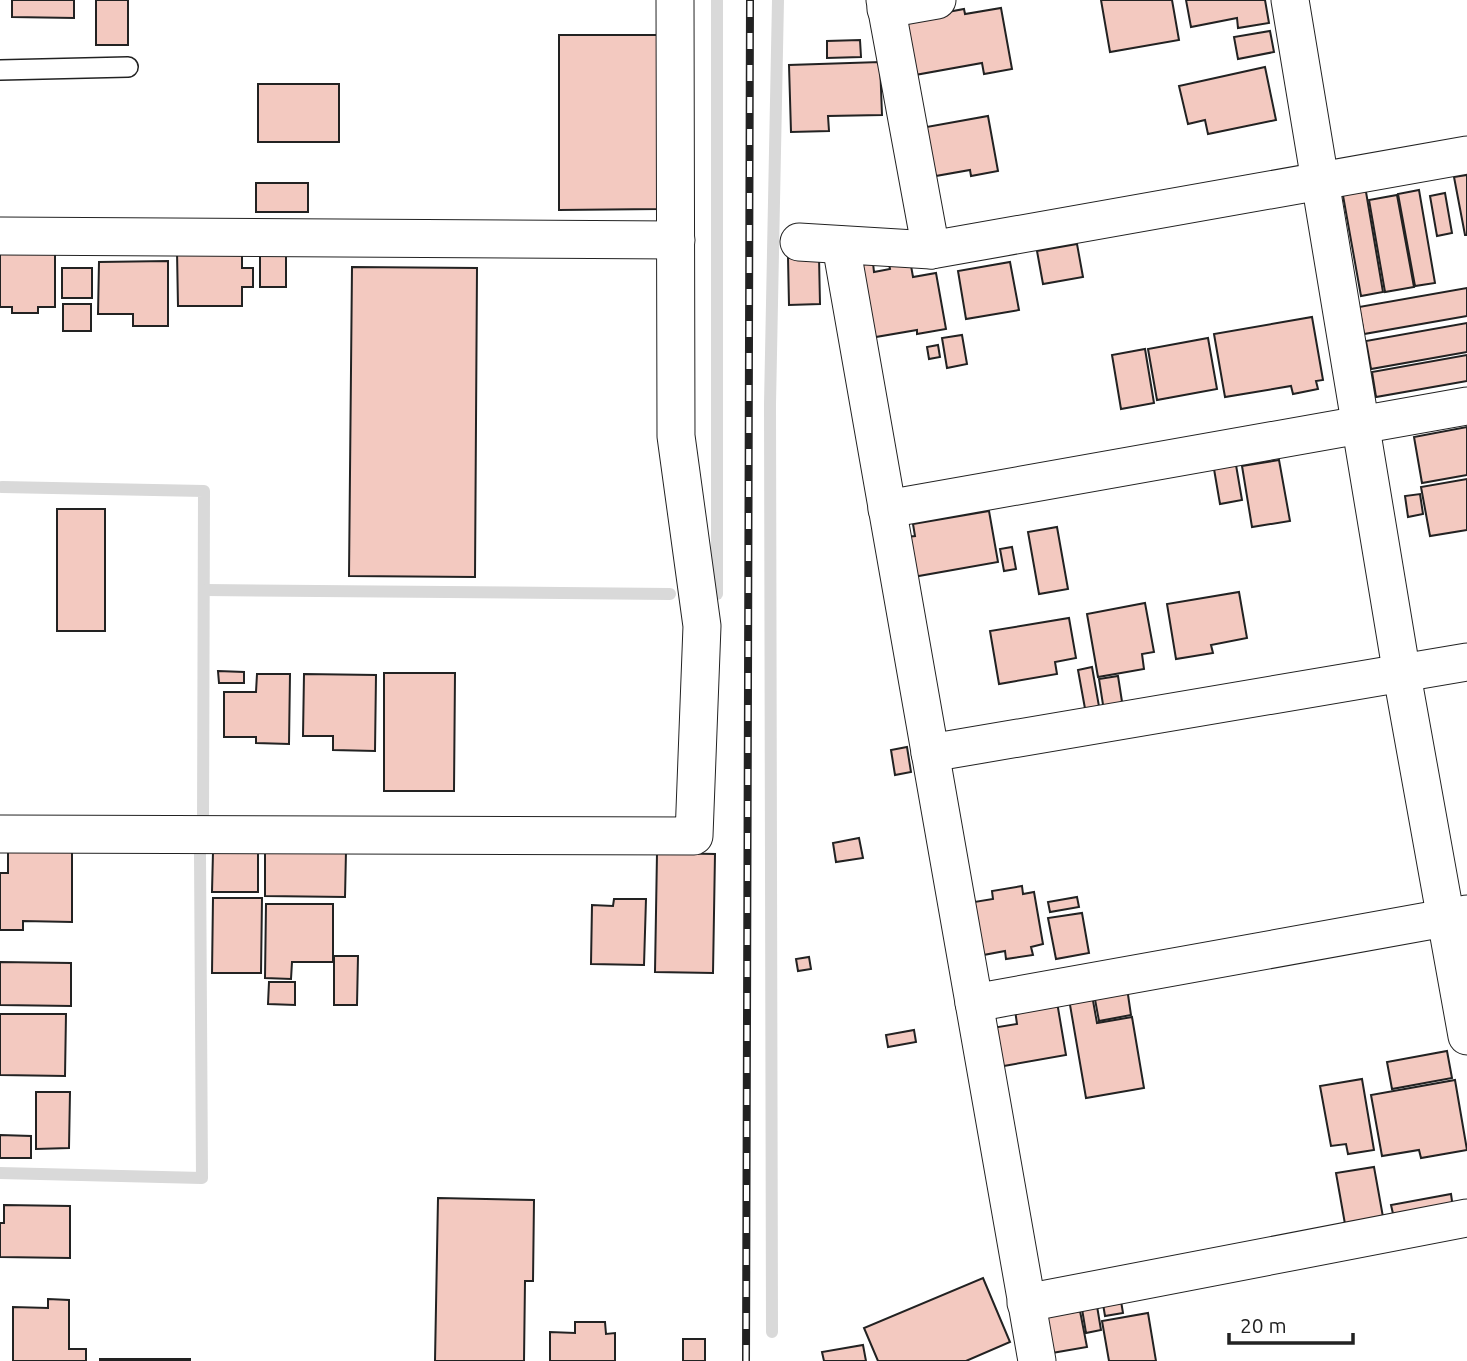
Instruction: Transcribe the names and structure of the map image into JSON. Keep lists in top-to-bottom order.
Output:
{
  "scale_bar": "20 m"
}
